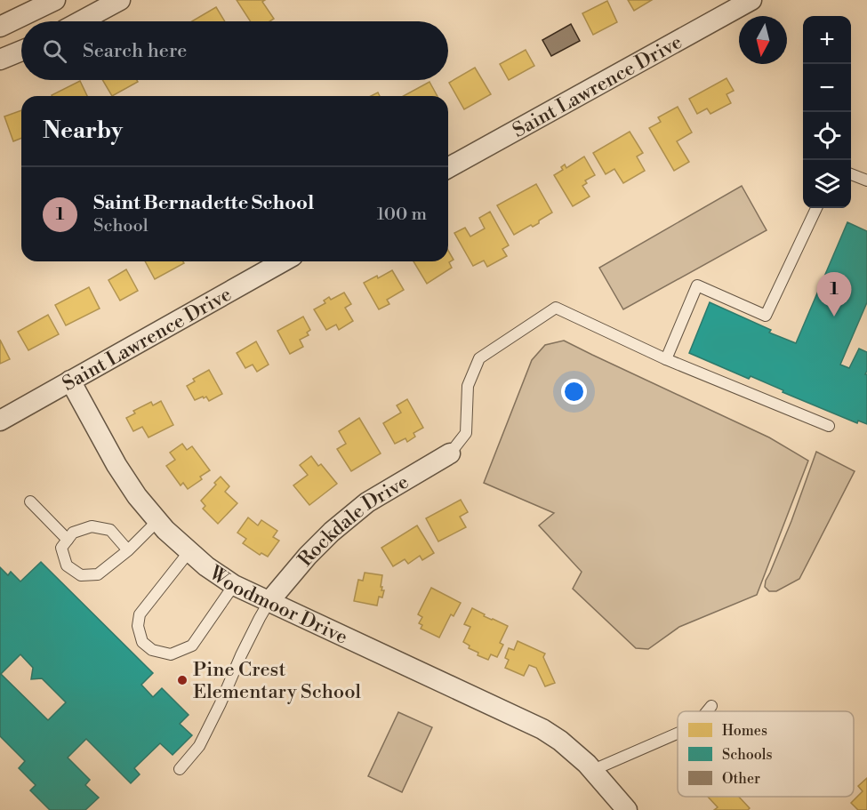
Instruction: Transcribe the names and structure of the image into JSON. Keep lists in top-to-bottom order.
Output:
{
  "streets": {
    "street": ["Saint Lawrence Drive", "Rockdale Drive", "Woodmoor Drive"]
  },
  "crossings": [
    ["Saint Lawrence Drive", "Woodmoor Drive"],
    ["Rockdale Drive", "Woodmoor Drive"]
  ],
  "places": ["Pine Crest Elementary School"],
  "legend": ["Homes", "Schools", "Other"],
  "north": "bottom",
  "page": {
    "map_buttons": ["+", "−"],
    "search": "Search here",
    "heading": "Nearby",
    "list": [
      {
        "mark": "1",
        "name": "Saint Bernadette School",
        "note": "School",
        "value": "100 m"
      }
    ],
    "pins": "1"
  }
}
